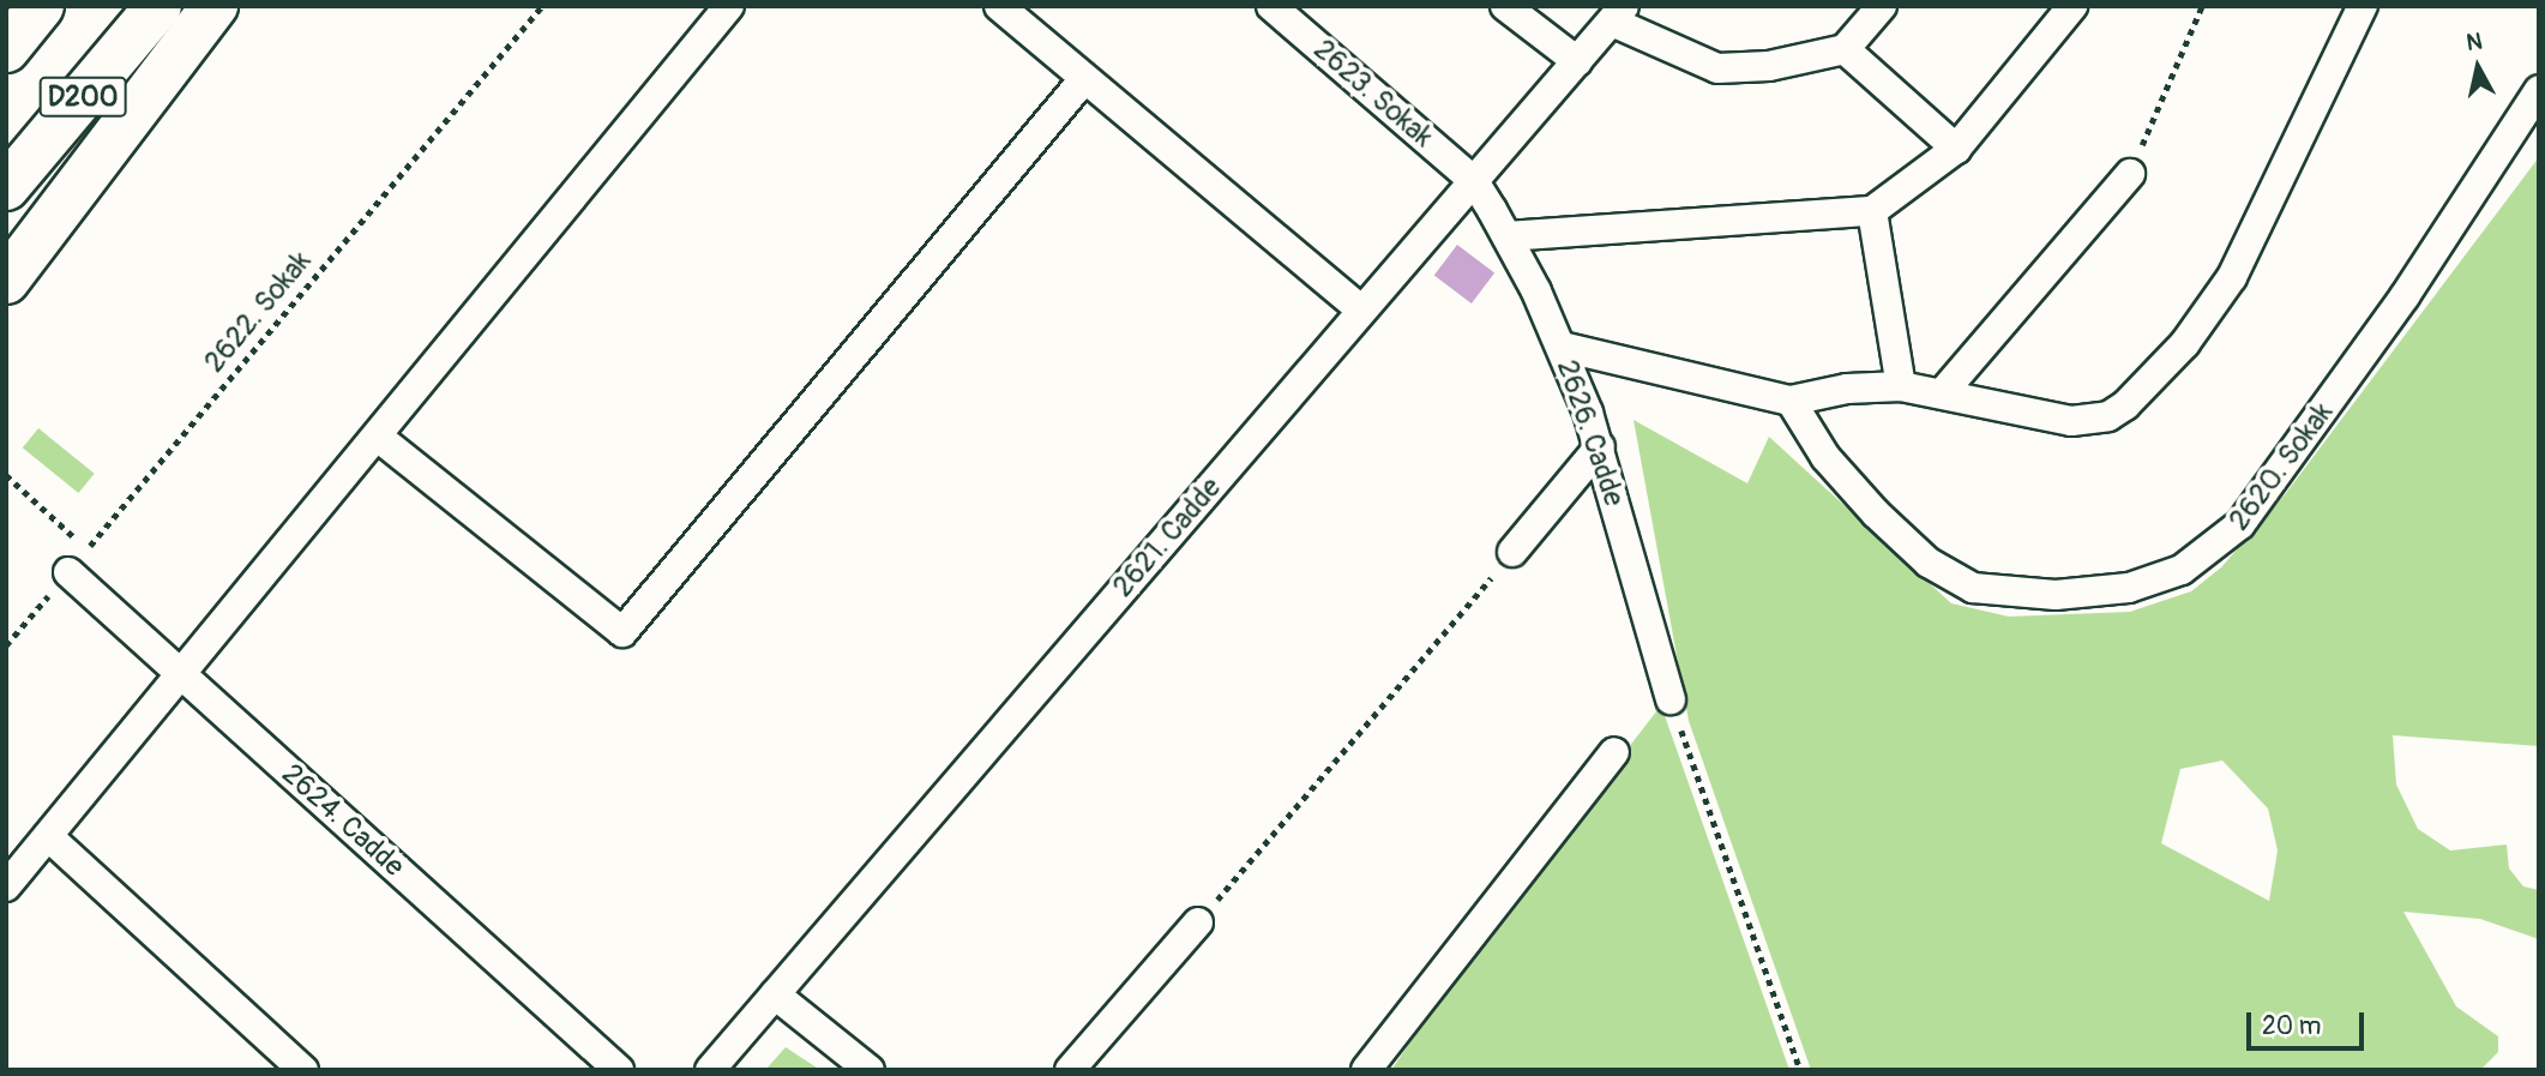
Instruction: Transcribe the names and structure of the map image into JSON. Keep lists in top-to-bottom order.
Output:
{
  "streets": {
    "highway": ["D200"],
    "street": [
      "2623. Sokak",
      "2626. Cadde",
      "2620. Sokak",
      "2621. Cadde",
      "2624. Cadde"
    ],
    "path": ["2622. Sokak"]
  },
  "crossings": [
    ["2623. Sokak", "2626. Cadde"],
    ["2623. Sokak", "2621. Cadde"],
    ["2622. Sokak", "2624. Cadde"],
    ["2626. Cadde", "2621. Cadde"]
  ],
  "scale_bar": "20 m",
  "north": "top"
}
